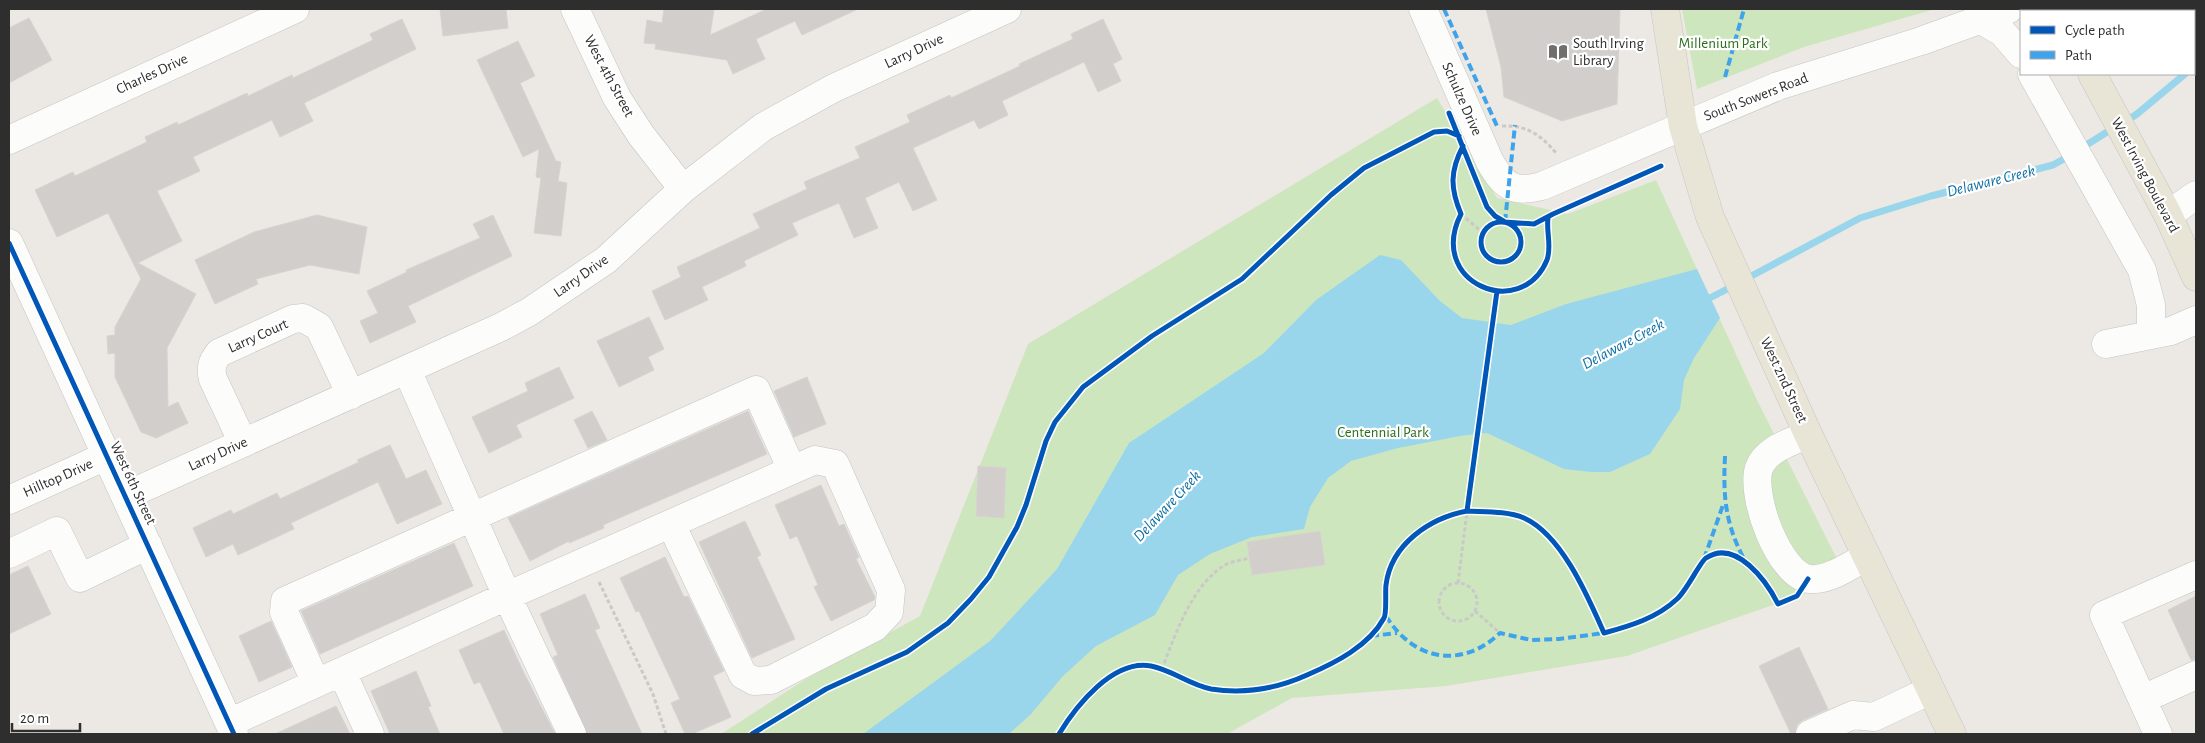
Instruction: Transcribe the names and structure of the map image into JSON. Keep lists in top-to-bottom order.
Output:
{
  "streets": {
    "main road": ["West Irving Boulevard", "West 2nd Street"],
    "street": [
      "Larry Drive",
      "Charles Drive",
      "West 4th Street",
      "South Sowers Road",
      "Schulze Drive",
      "Larry Court",
      "Hilltop Drive",
      "West 6th Street"
    ]
  },
  "crossings": [
    ["Larry Drive", "West 4th Street"],
    ["Larry Drive", "Larry Court"],
    ["Larry Drive", "West 6th Street"],
    ["South Sowers Road", "Schulze Drive"],
    ["South Sowers Road", "West 2nd Street"],
    ["Hilltop Drive", "West 6th Street"]
  ],
  "water": ["Delaware Creek"],
  "parks": ["Millenium Park", "Centennial Park"],
  "places": {
    "library": ["South Irving Library"]
  },
  "legend": ["Cycle path", "Path"],
  "scale_bar": "20 m"
}
